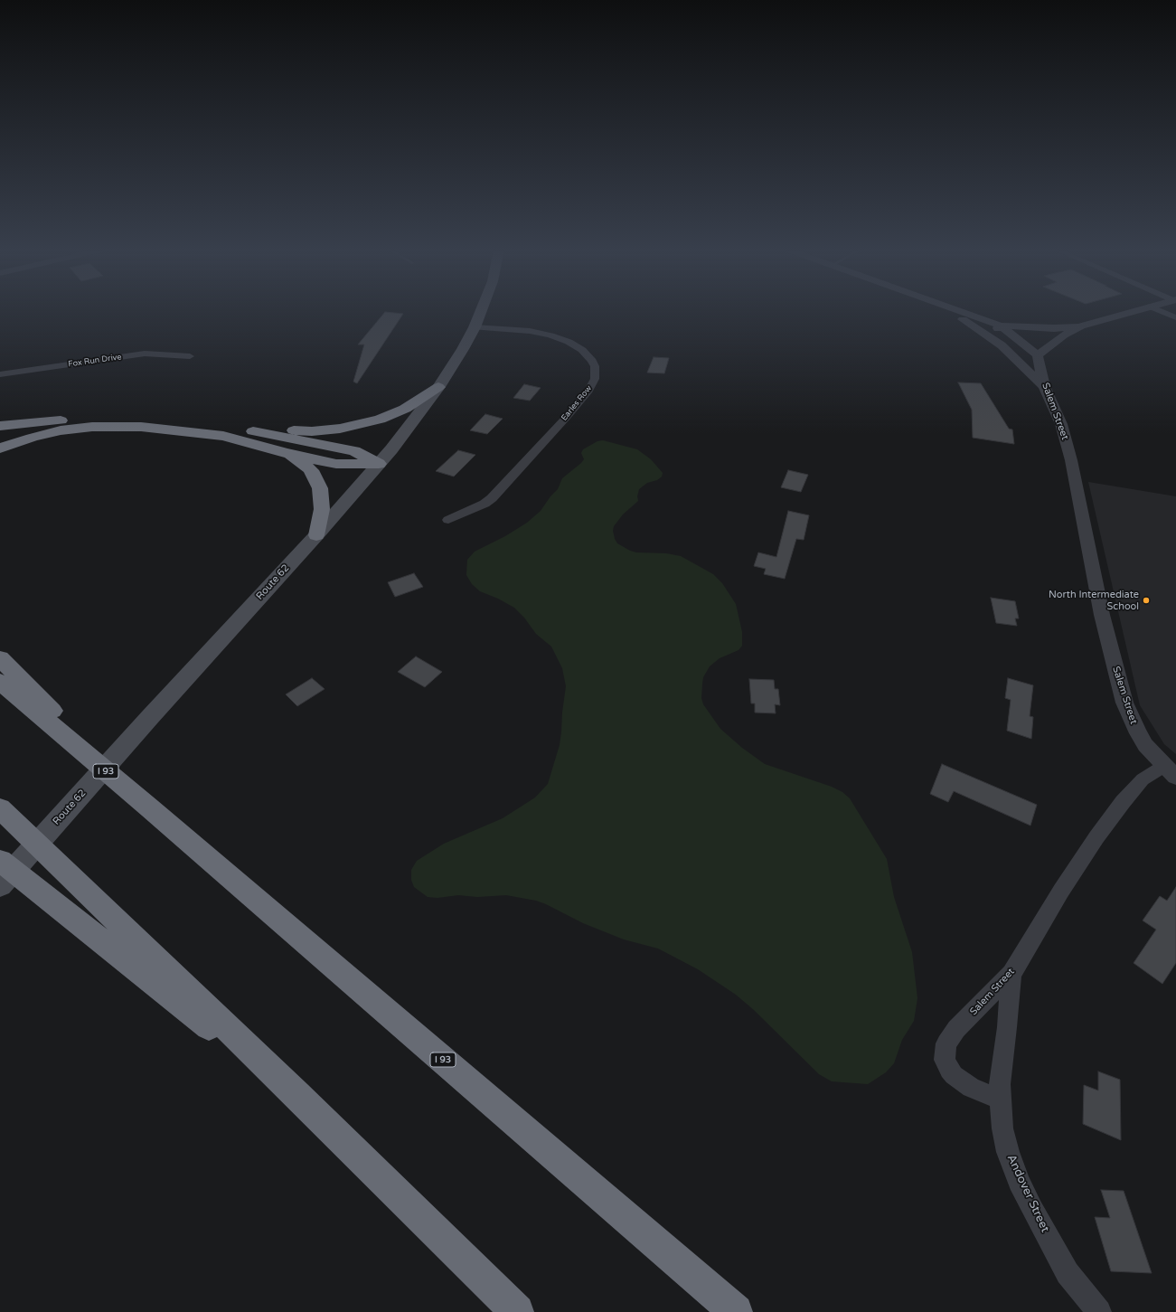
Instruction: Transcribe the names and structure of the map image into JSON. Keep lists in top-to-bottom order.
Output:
{
  "streets": {
    "highway": ["I 93"],
    "main road": ["Route 62"],
    "street": [
      "Fox Run Drive",
      "Earles Row",
      "Salem Street",
      "Andover Street"
    ]
  },
  "crossings": [
    ["Earles Row", "Route 62"],
    ["Salem Street", "Andover Street"]
  ],
  "places": ["North Intermediate School"]
}
